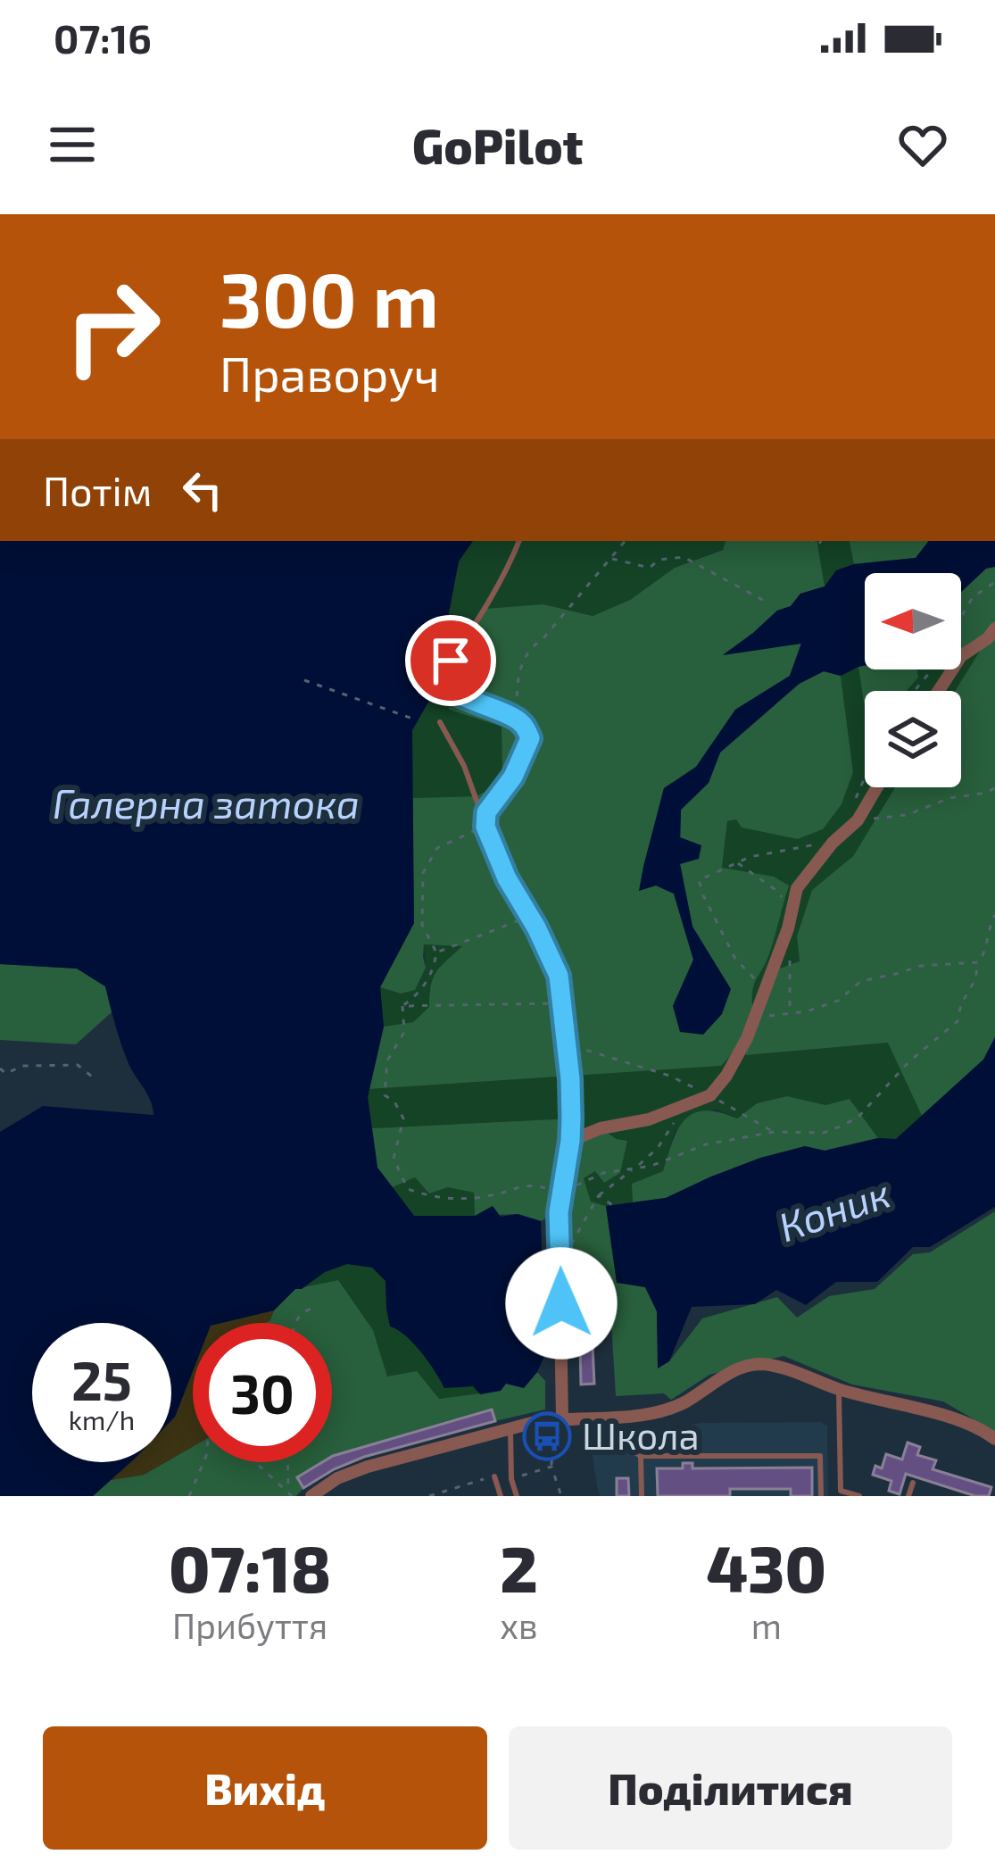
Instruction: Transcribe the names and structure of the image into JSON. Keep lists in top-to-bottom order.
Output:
{
  "water": ["Галерна затока", "Коник"],
  "places": {
    "bus stop": ["Школа"]
  },
  "north": "left",
  "page": {
    "status": "07:16",
    "header": "GoPilot",
    "turn": ["300 m", "Праворуч"],
    "then": "Потім",
    "speed": "25 km/h",
    "limit": "30",
    "eta": [
      "07:18",
      "Прибуття",
      "2",
      "хв",
      "430",
      "m"
    ],
    "buttons": ["Вихід", "Поділитися"]
  }
}
